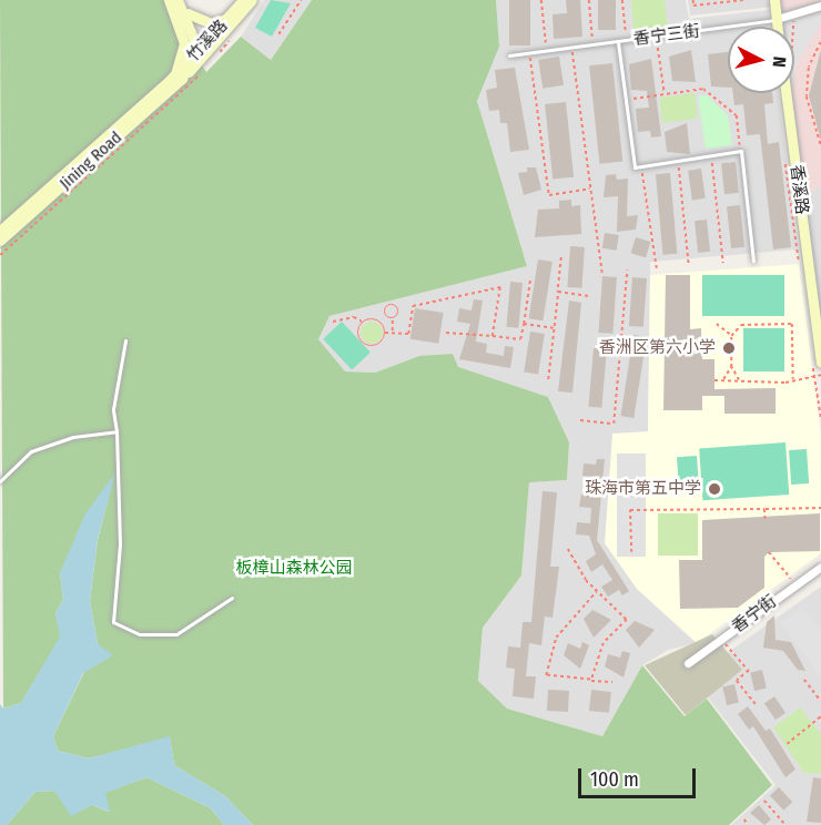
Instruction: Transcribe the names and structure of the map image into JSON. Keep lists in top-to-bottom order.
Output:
{
  "streets": {
    "street": [
      "香宁三街",
      "竹溪路",
      "Jining Road",
      "香溪路",
      "香宁街"
    ]
  },
  "crossings": [
    ["竹溪路", "Jining Road"]
  ],
  "parks": ["板樟山森林公园"],
  "places": ["香洲区第六小学", "珠海市第五中学"],
  "scale_bar": "100 m",
  "north": "right"
}
